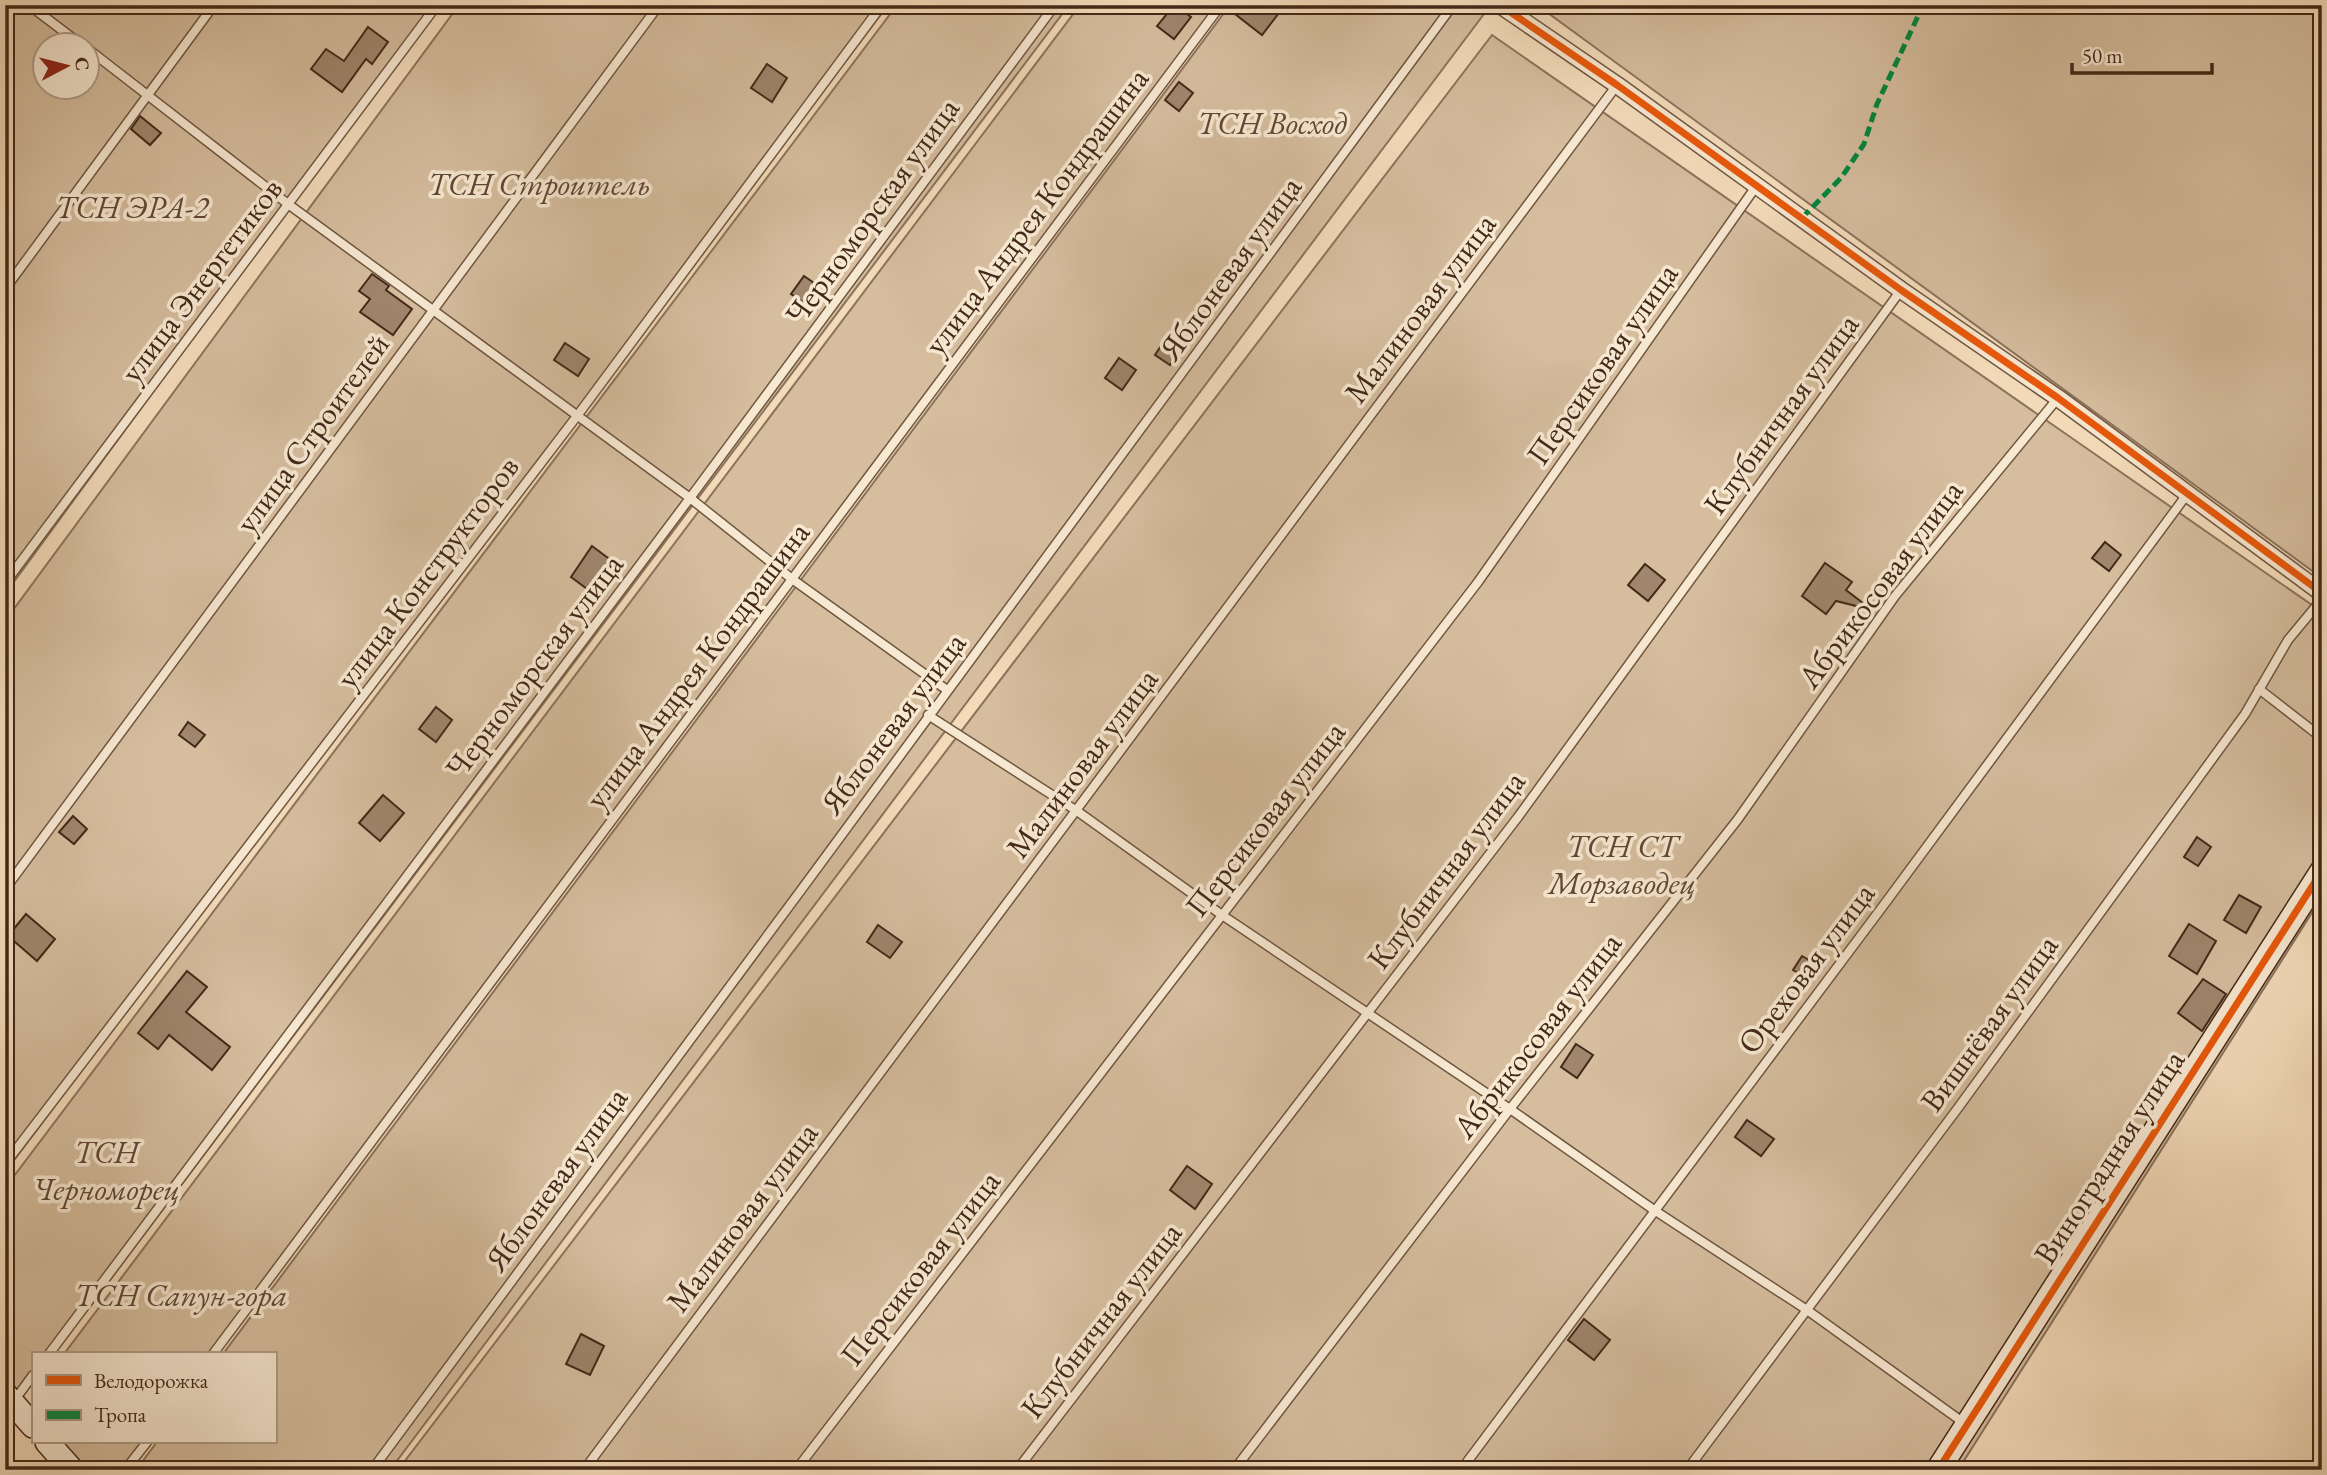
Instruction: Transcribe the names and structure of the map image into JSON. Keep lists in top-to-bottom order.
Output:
{
  "streets": {
    "street": ["Виноградная улица"],
    "lane": [
      "Черноморская улица",
      "улица Андрея Кондрашина",
      "Яблоневая улица",
      "улица Энергетиков",
      "Малиновая улица",
      "Персиковая улица",
      "Клубничная улица",
      "улица Строителей",
      "улица Конструкторов",
      "Абрикосовая улица",
      "Ореховая улица",
      "Вишнёвая улица"
    ]
  },
  "parks": [
    "ТСН Восход",
    "ТСН Строитель",
    "ТСН ЭРА-2",
    "ТСН СТ Морзаводец",
    "ТСН Черноморец",
    "ТСН Сапун-гора"
  ],
  "legend": ["Велодорожка", "Тропа"],
  "scale_bar": "50 m",
  "north": "right"
}
